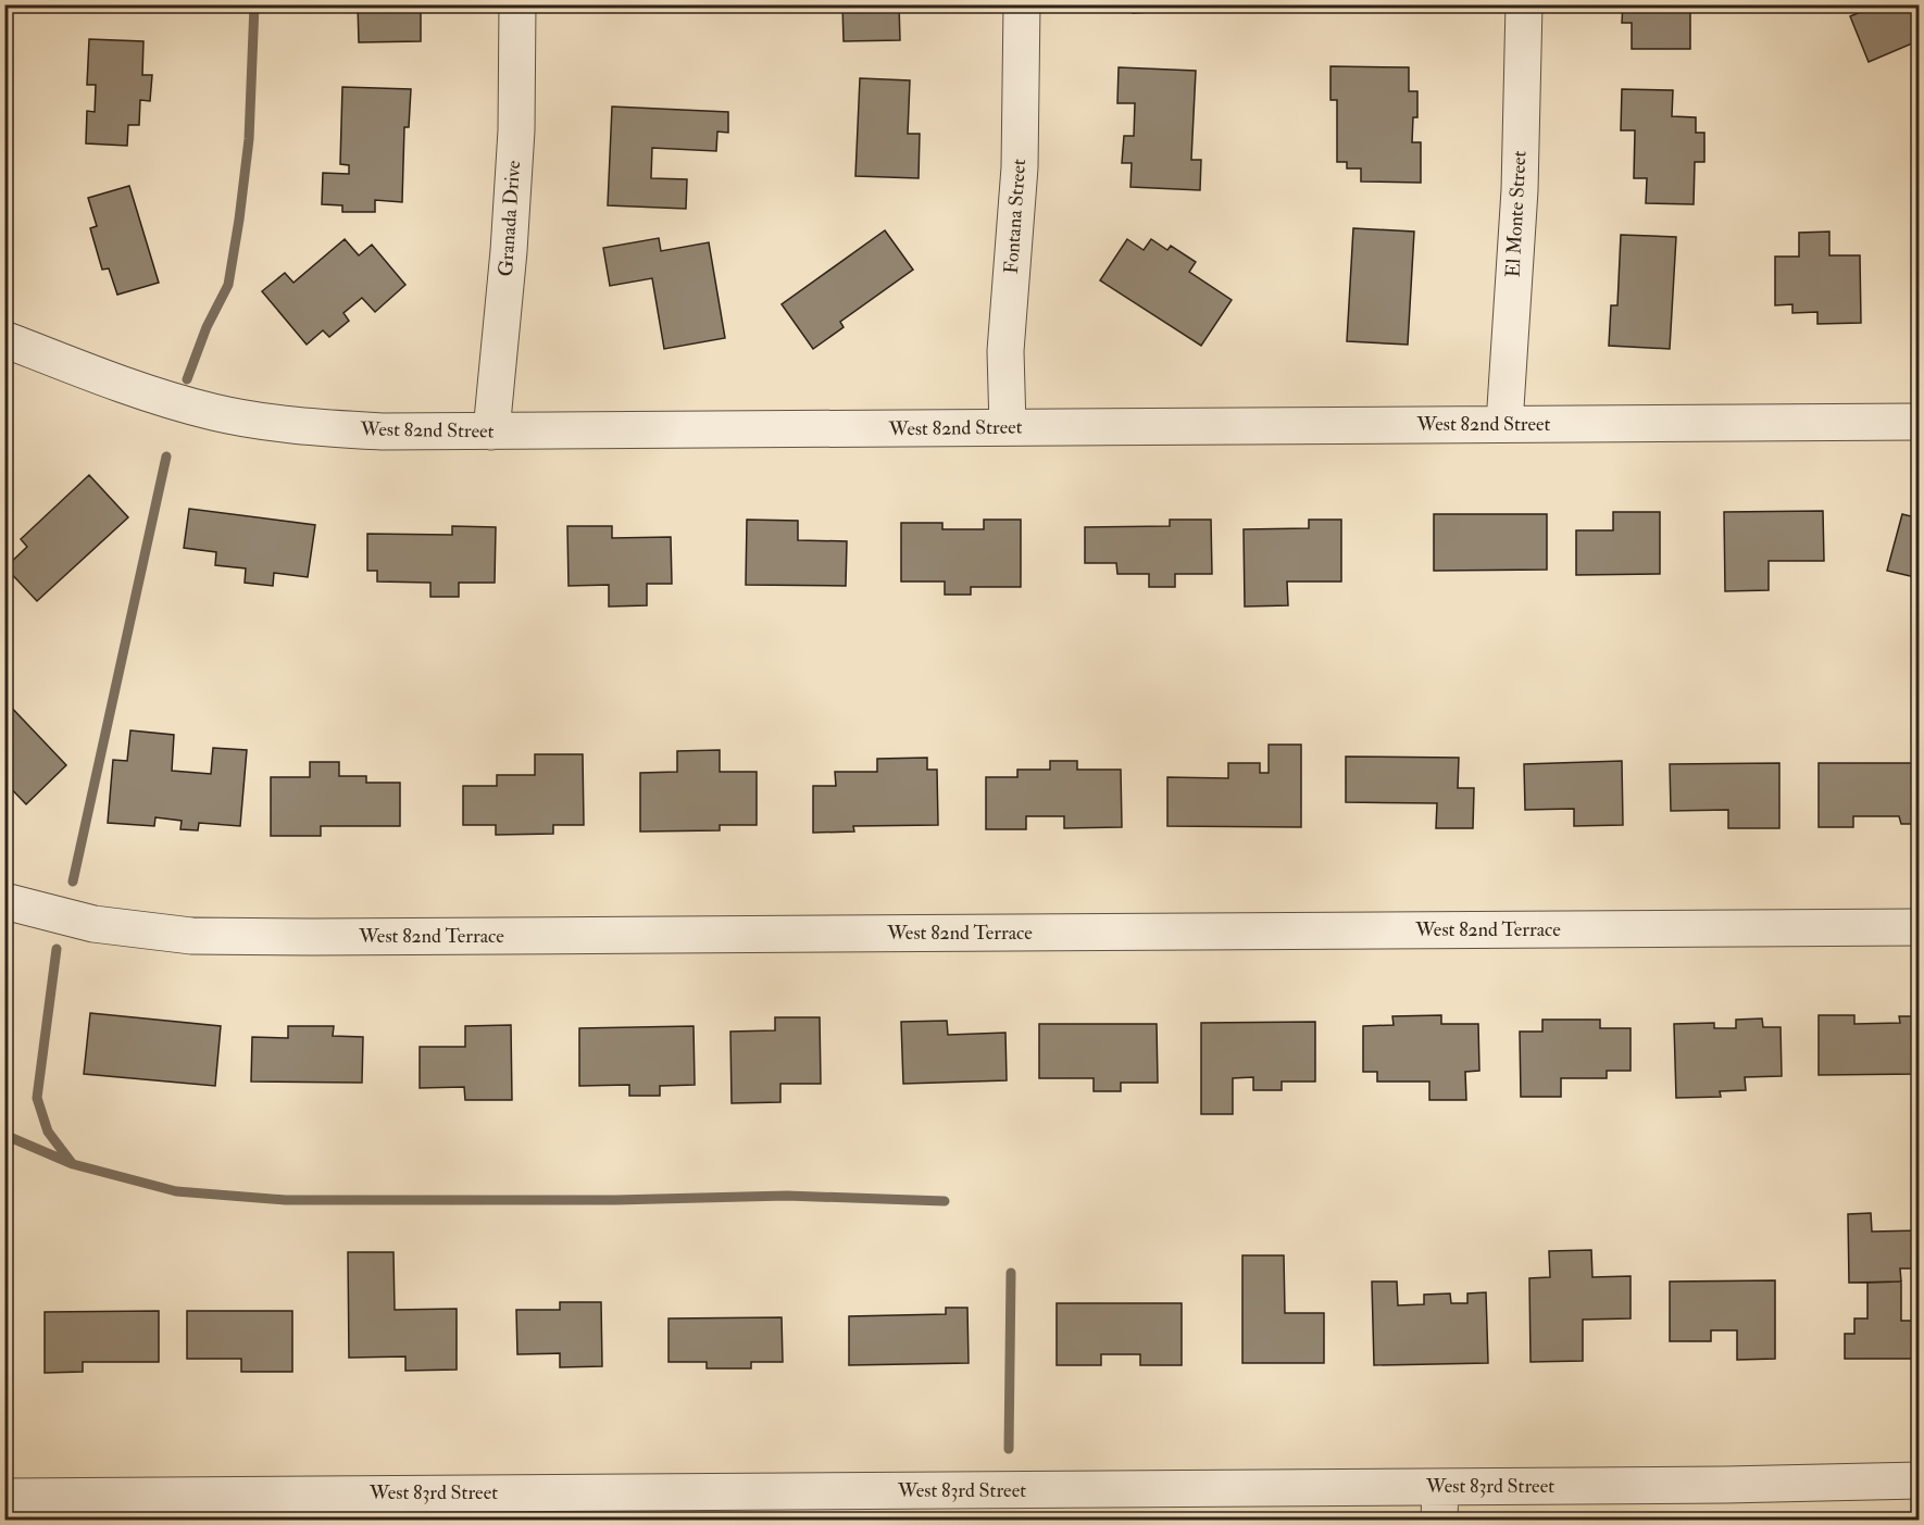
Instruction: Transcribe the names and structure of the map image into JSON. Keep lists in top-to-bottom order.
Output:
{
  "streets": {
    "street": [
      "El Monte Street",
      "Fontana Street",
      "Granada Drive",
      "West 82nd Street",
      "West 82nd Terrace",
      "West 83rd Street"
    ]
  },
  "crossings": [
    ["El Monte Street", "West 82nd Street"],
    ["Fontana Street", "West 82nd Street"],
    ["Granada Drive", "West 82nd Street"]
  ]
}
